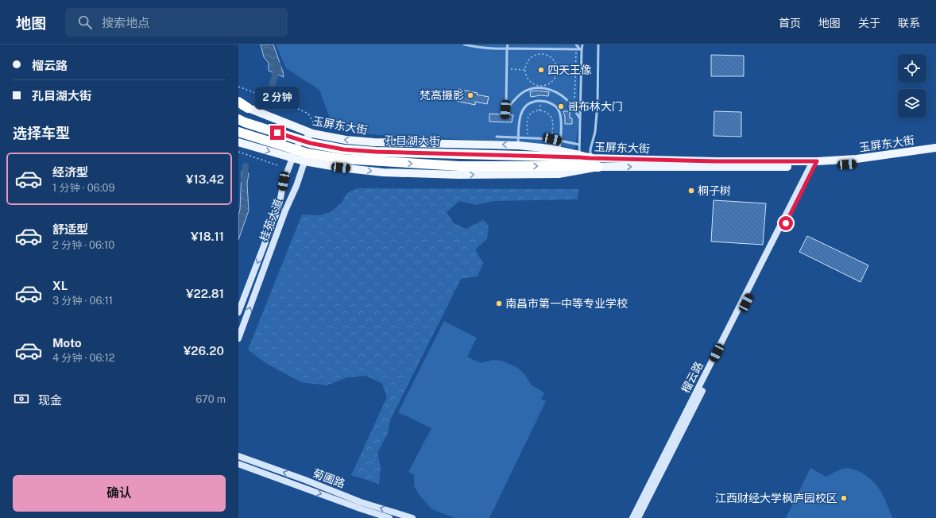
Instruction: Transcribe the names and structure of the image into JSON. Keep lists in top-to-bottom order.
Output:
{
  "streets": {
    "highway": ["孔目湖大街"],
    "main road": ["玉屏东大街"],
    "street": ["桂苑大道", "榴云路", "菊圃路"]
  },
  "crossings": [
    ["玉屏东大街", "孔目湖大街"],
    ["玉屏东大街", "桂苑大道"],
    ["玉屏东大街", "榴云路"]
  ],
  "places": [
    "四天王像",
    "梵高摄影",
    "哥布林大门",
    "桐子树",
    "南昌市第一中等专业学校",
    "江西财经大学枫庐园校区"
  ],
  "page": {
    "header": "地图",
    "search": "搜索地点",
    "nav": [
      "首页",
      "地图",
      "关于",
      "联系"
    ],
    "banner": ["榴云路", "孔目湖大街"],
    "bubble": "2 分钟",
    "heading": "选择车型",
    "list": [
      {
        "name": "经济型",
        "note": "1 分钟 · 06:09",
        "value": "¥13.42"
      },
      {
        "name": "舒适型",
        "note": "2 分钟 · 06:10",
        "value": "¥18.11"
      },
      {
        "name": "XL",
        "note": "3 分钟 · 06:11",
        "value": "¥22.81"
      },
      {
        "name": "Moto",
        "note": "4 分钟 · 06:12",
        "value": "¥26.20"
      }
    ],
    "pay": ["现金", "670 m"],
    "buttons": "确认"
  }
}
